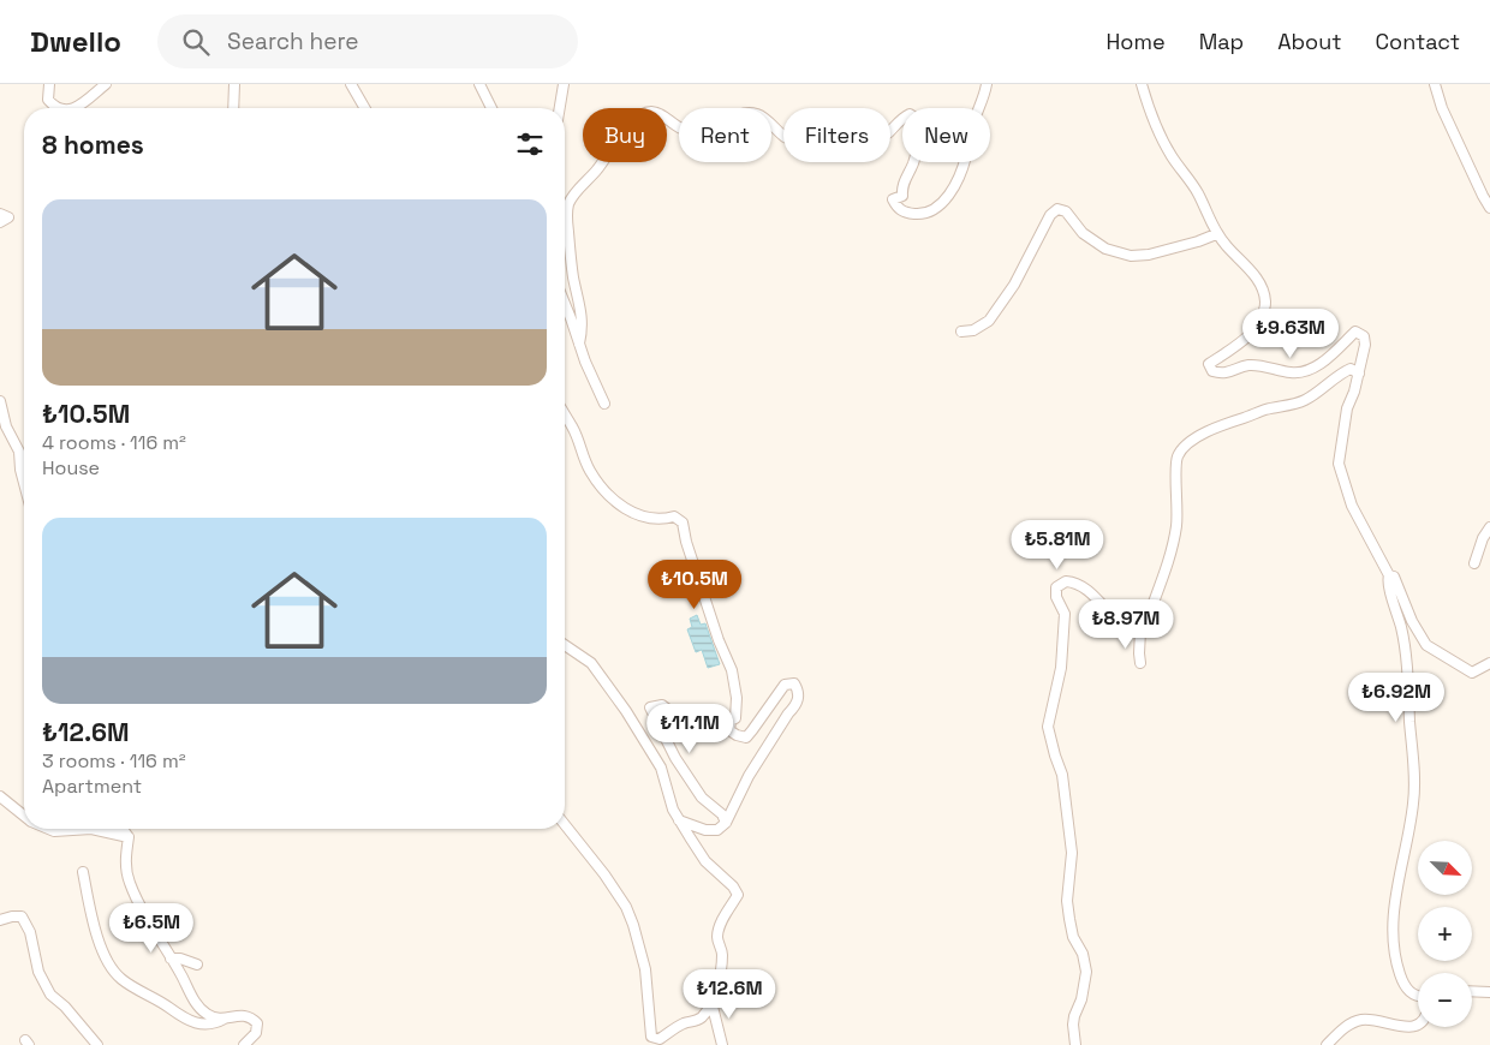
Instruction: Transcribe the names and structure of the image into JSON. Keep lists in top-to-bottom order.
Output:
{
  "north": "bottom right",
  "page": {
    "header": "Dwello",
    "search": "Search here",
    "nav": [
      "Home",
      "Map",
      "About",
      "Contact"
    ],
    "chip": [
      "Buy",
      "Rent",
      "Filters",
      "New"
    ],
    "heading": "8 homes",
    "list": [
      {
        "name": "₺10.5M",
        "note": "4 rooms · 116 m² · House"
      },
      {
        "name": "₺12.6M",
        "note": "3 rooms · 116 m² · Apartment"
      }
    ],
    "price": [
      "₺9.63M",
      "₺5.81M",
      "₺10.5M",
      "₺8.97M",
      "₺6.92M",
      "₺11.1M",
      "₺6.5M",
      "₺12.6M"
    ],
    "map_buttons": ["+", "−"]
  }
}
